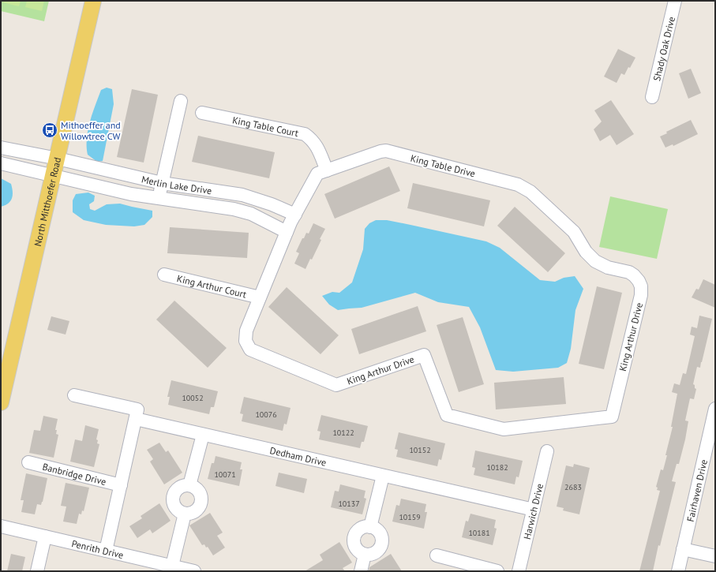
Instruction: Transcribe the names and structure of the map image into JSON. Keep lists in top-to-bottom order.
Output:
{
  "streets": {
    "main road": ["North Mitthoefer Road"],
    "street": [
      "Shady Oak Drive",
      "King Table Court",
      "King Table Drive",
      "Merlin Lake Drive",
      "King Arthur Court",
      "King Arthur Drive",
      "Dedham Drive",
      "Banbridge Drive",
      "Fairhaven Drive",
      "Harwich Drive",
      "Penrith Drive"
    ]
  },
  "crossings": [
    ["King Table Court", "King Table Drive"],
    ["King Table Drive", "Merlin Lake Drive"],
    ["King Table Drive", "King Arthur Drive"],
    ["Merlin Lake Drive", "North Mitthoefer Road"],
    ["Merlin Lake Drive", "King Arthur Drive"],
    ["King Arthur Court", "King Arthur Drive"],
    ["Dedham Drive", "Harwich Drive"]
  ],
  "places": {
    "bus stop": ["Mithoeffer and Willowtree CW"]
  },
  "house_numbers": [
    "10052",
    "10076",
    "10122",
    "10152",
    "10182",
    "10071",
    "2683",
    "10137",
    "10159",
    "10181"
  ]
}
